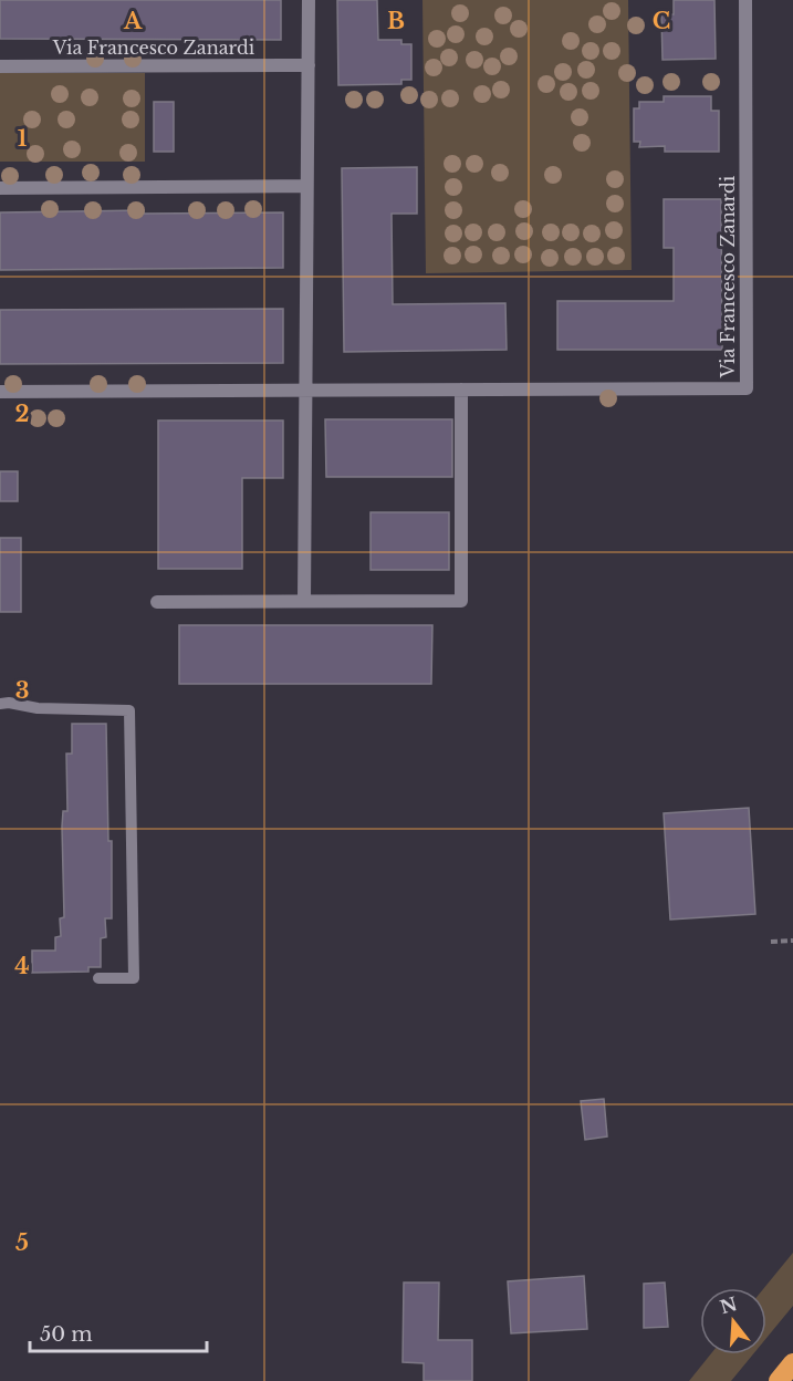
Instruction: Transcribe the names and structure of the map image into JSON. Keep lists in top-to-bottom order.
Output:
{
  "streets": {
    "street": ["Via Francesco Zanardi"]
  },
  "scale_bar": "50 m",
  "north": "top",
  "grid": {
    "columns": ["A", "B", "C"],
    "rows": [
      "1",
      "2",
      "3",
      "4",
      "5"
    ]
  }
}
